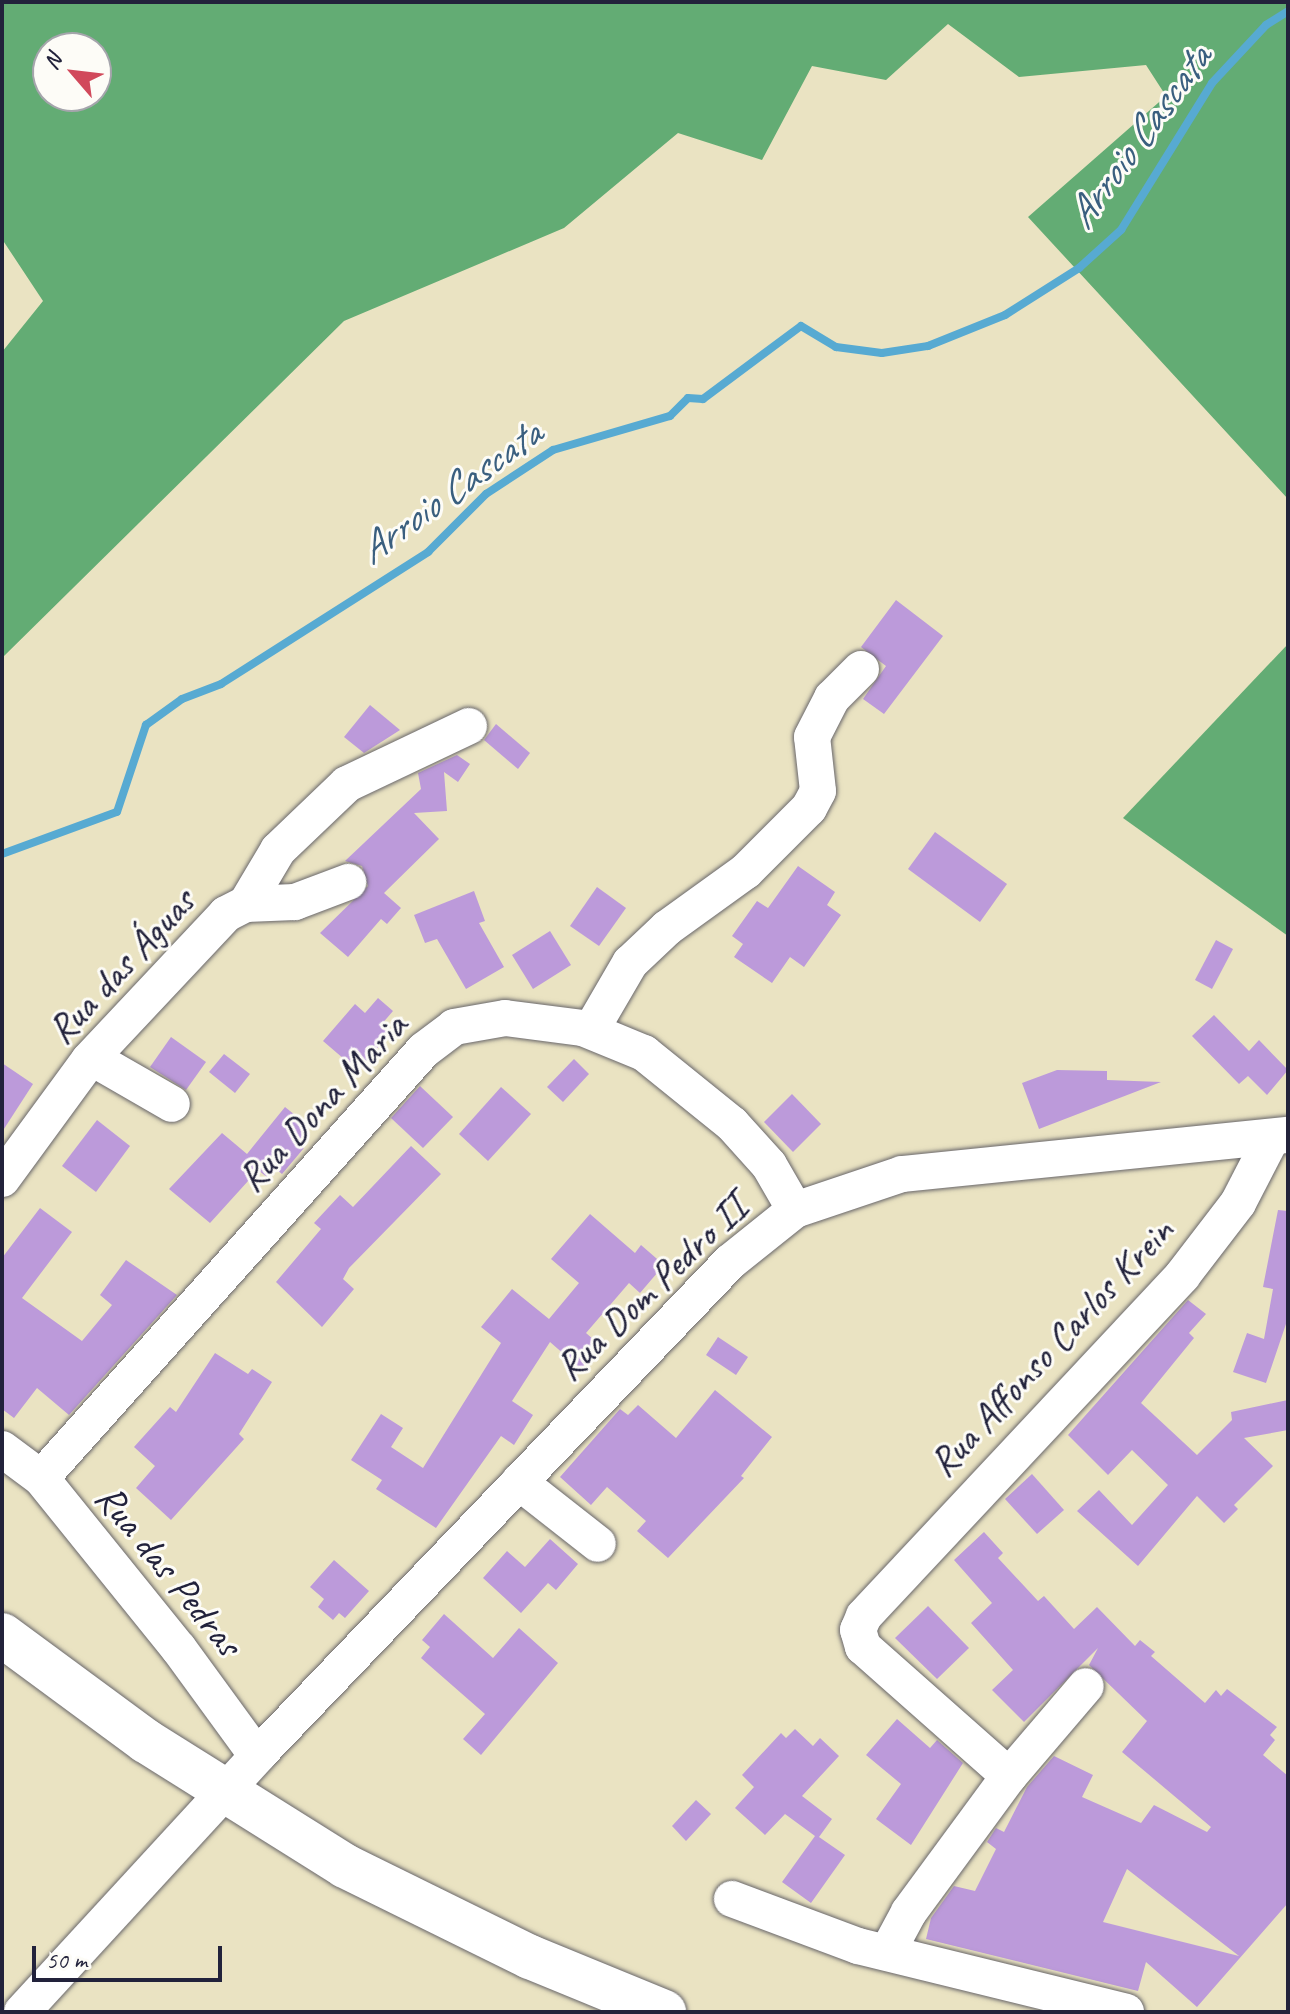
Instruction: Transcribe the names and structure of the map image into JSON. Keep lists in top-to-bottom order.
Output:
{
  "streets": {
    "street": [
      "Rua das Águas",
      "Rua Dona Maria",
      "Rua Dom Pedro II",
      "Rua Affonso Carlos Krein",
      "Rua das Pedras"
    ]
  },
  "crossings": [
    ["Rua Dona Maria", "Rua Dom Pedro II"],
    ["Rua Dona Maria", "Rua das Pedras"],
    ["Rua Dom Pedro II", "Rua Affonso Carlos Krein"],
    ["Rua Dom Pedro II", "Rua das Pedras"]
  ],
  "water": ["Arroio Cascata"],
  "scale_bar": "50 m",
  "north": "top left"
}
